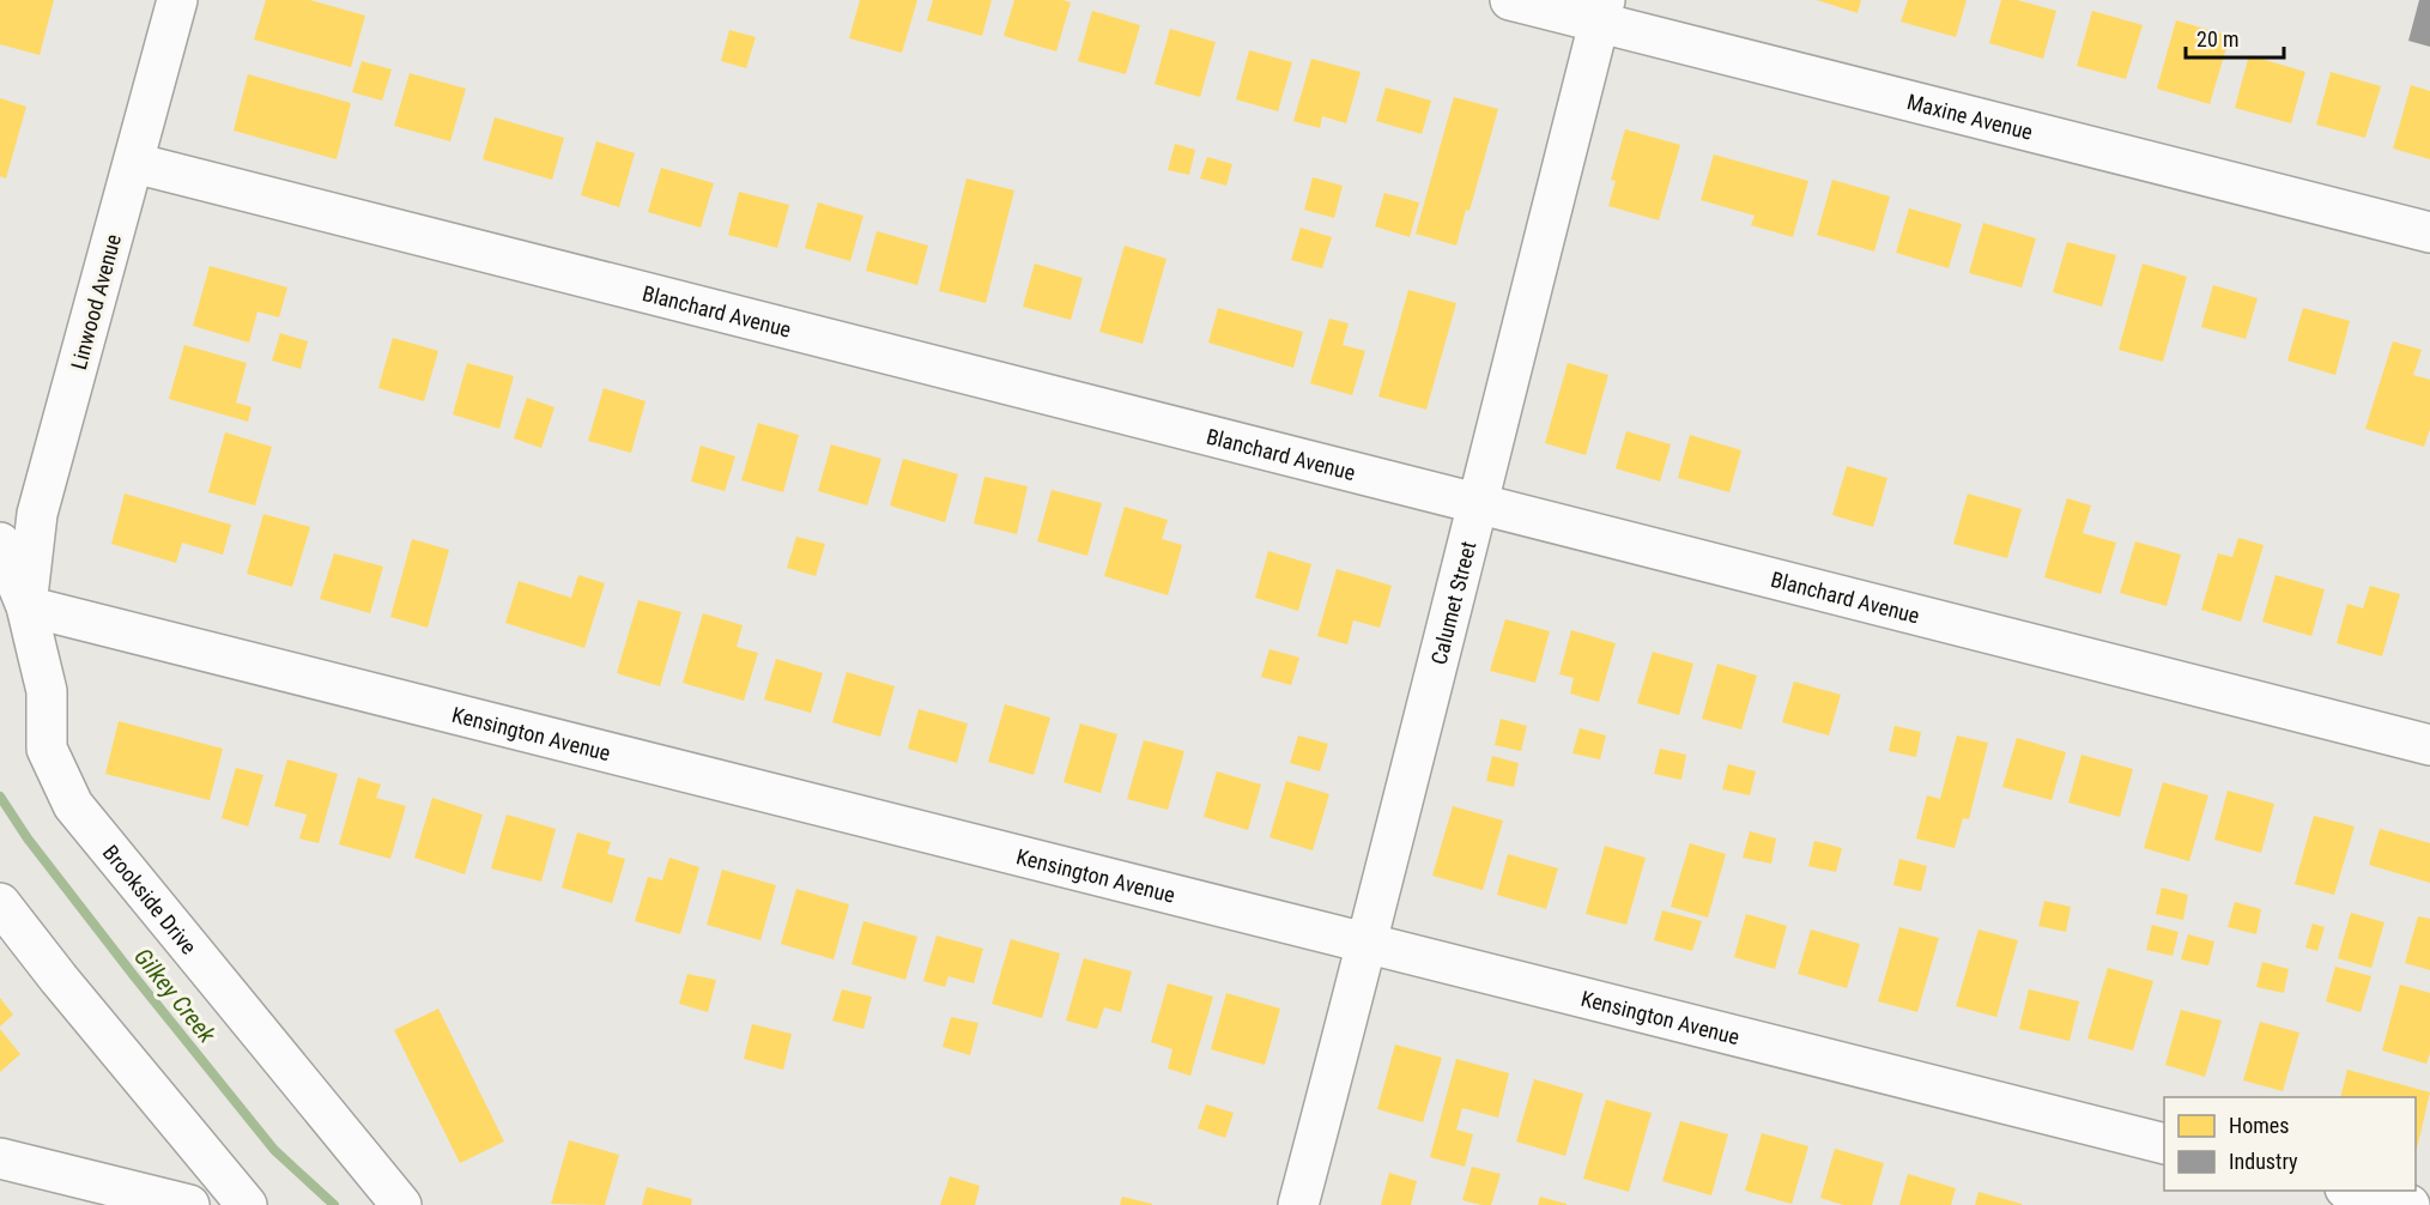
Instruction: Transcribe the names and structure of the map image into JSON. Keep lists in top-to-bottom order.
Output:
{
  "streets": {
    "street": [
      "Maxine Avenue",
      "Linwood Avenue",
      "Blanchard Avenue",
      "Calumet Street",
      "Kensington Avenue",
      "Brookside Drive"
    ]
  },
  "crossings": [
    ["Maxine Avenue", "Calumet Street"],
    ["Linwood Avenue", "Blanchard Avenue"],
    ["Linwood Avenue", "Kensington Avenue"],
    ["Linwood Avenue", "Brookside Drive"],
    ["Blanchard Avenue", "Calumet Street"],
    ["Calumet Street", "Kensington Avenue"],
    ["Kensington Avenue", "Brookside Drive"]
  ],
  "water": ["Gilkey Creek"],
  "legend": ["Homes", "Industry"],
  "scale_bar": "20 m"
}
